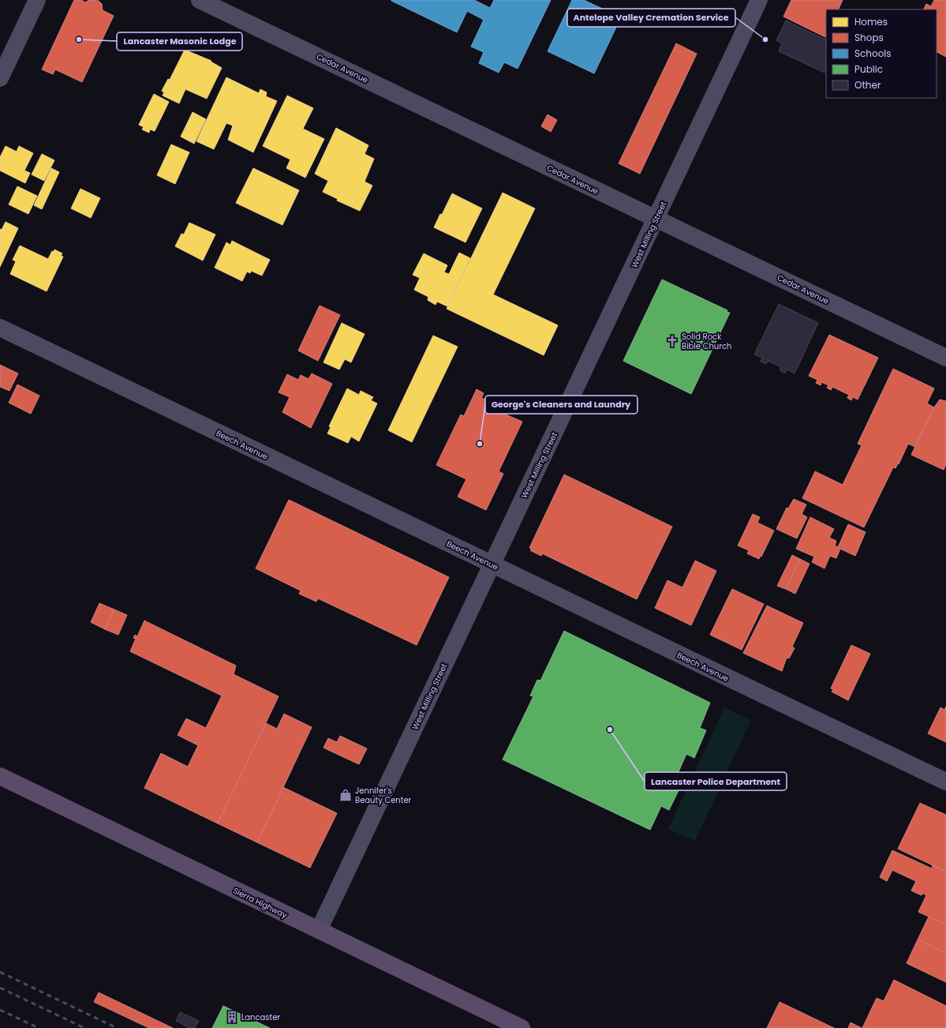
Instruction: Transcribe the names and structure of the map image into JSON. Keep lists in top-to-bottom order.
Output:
{
  "streets": {
    "main road": ["Sierra Highway"],
    "street": ["Cedar Avenue", "West Milling Street", "Beech Avenue"]
  },
  "crossings": [
    ["Cedar Avenue", "West Milling Street"],
    ["West Milling Street", "Beech Avenue"],
    ["West Milling Street", "Sierra Highway"]
  ],
  "places": {
    "other": [
      "Lancaster Masonic Lodge",
      "Antelope Valley Cremation Service",
      "George's Cleaners and Laundry",
      "Lancaster Police Department"
    ],
    "church": ["Solid Rock Bible Church"],
    "shop": ["Jennifer's Beauty Center"],
    "building": ["Lancaster"]
  },
  "legend": [
    "Homes",
    "Shops",
    "Schools",
    "Public",
    "Other"
  ]
}
